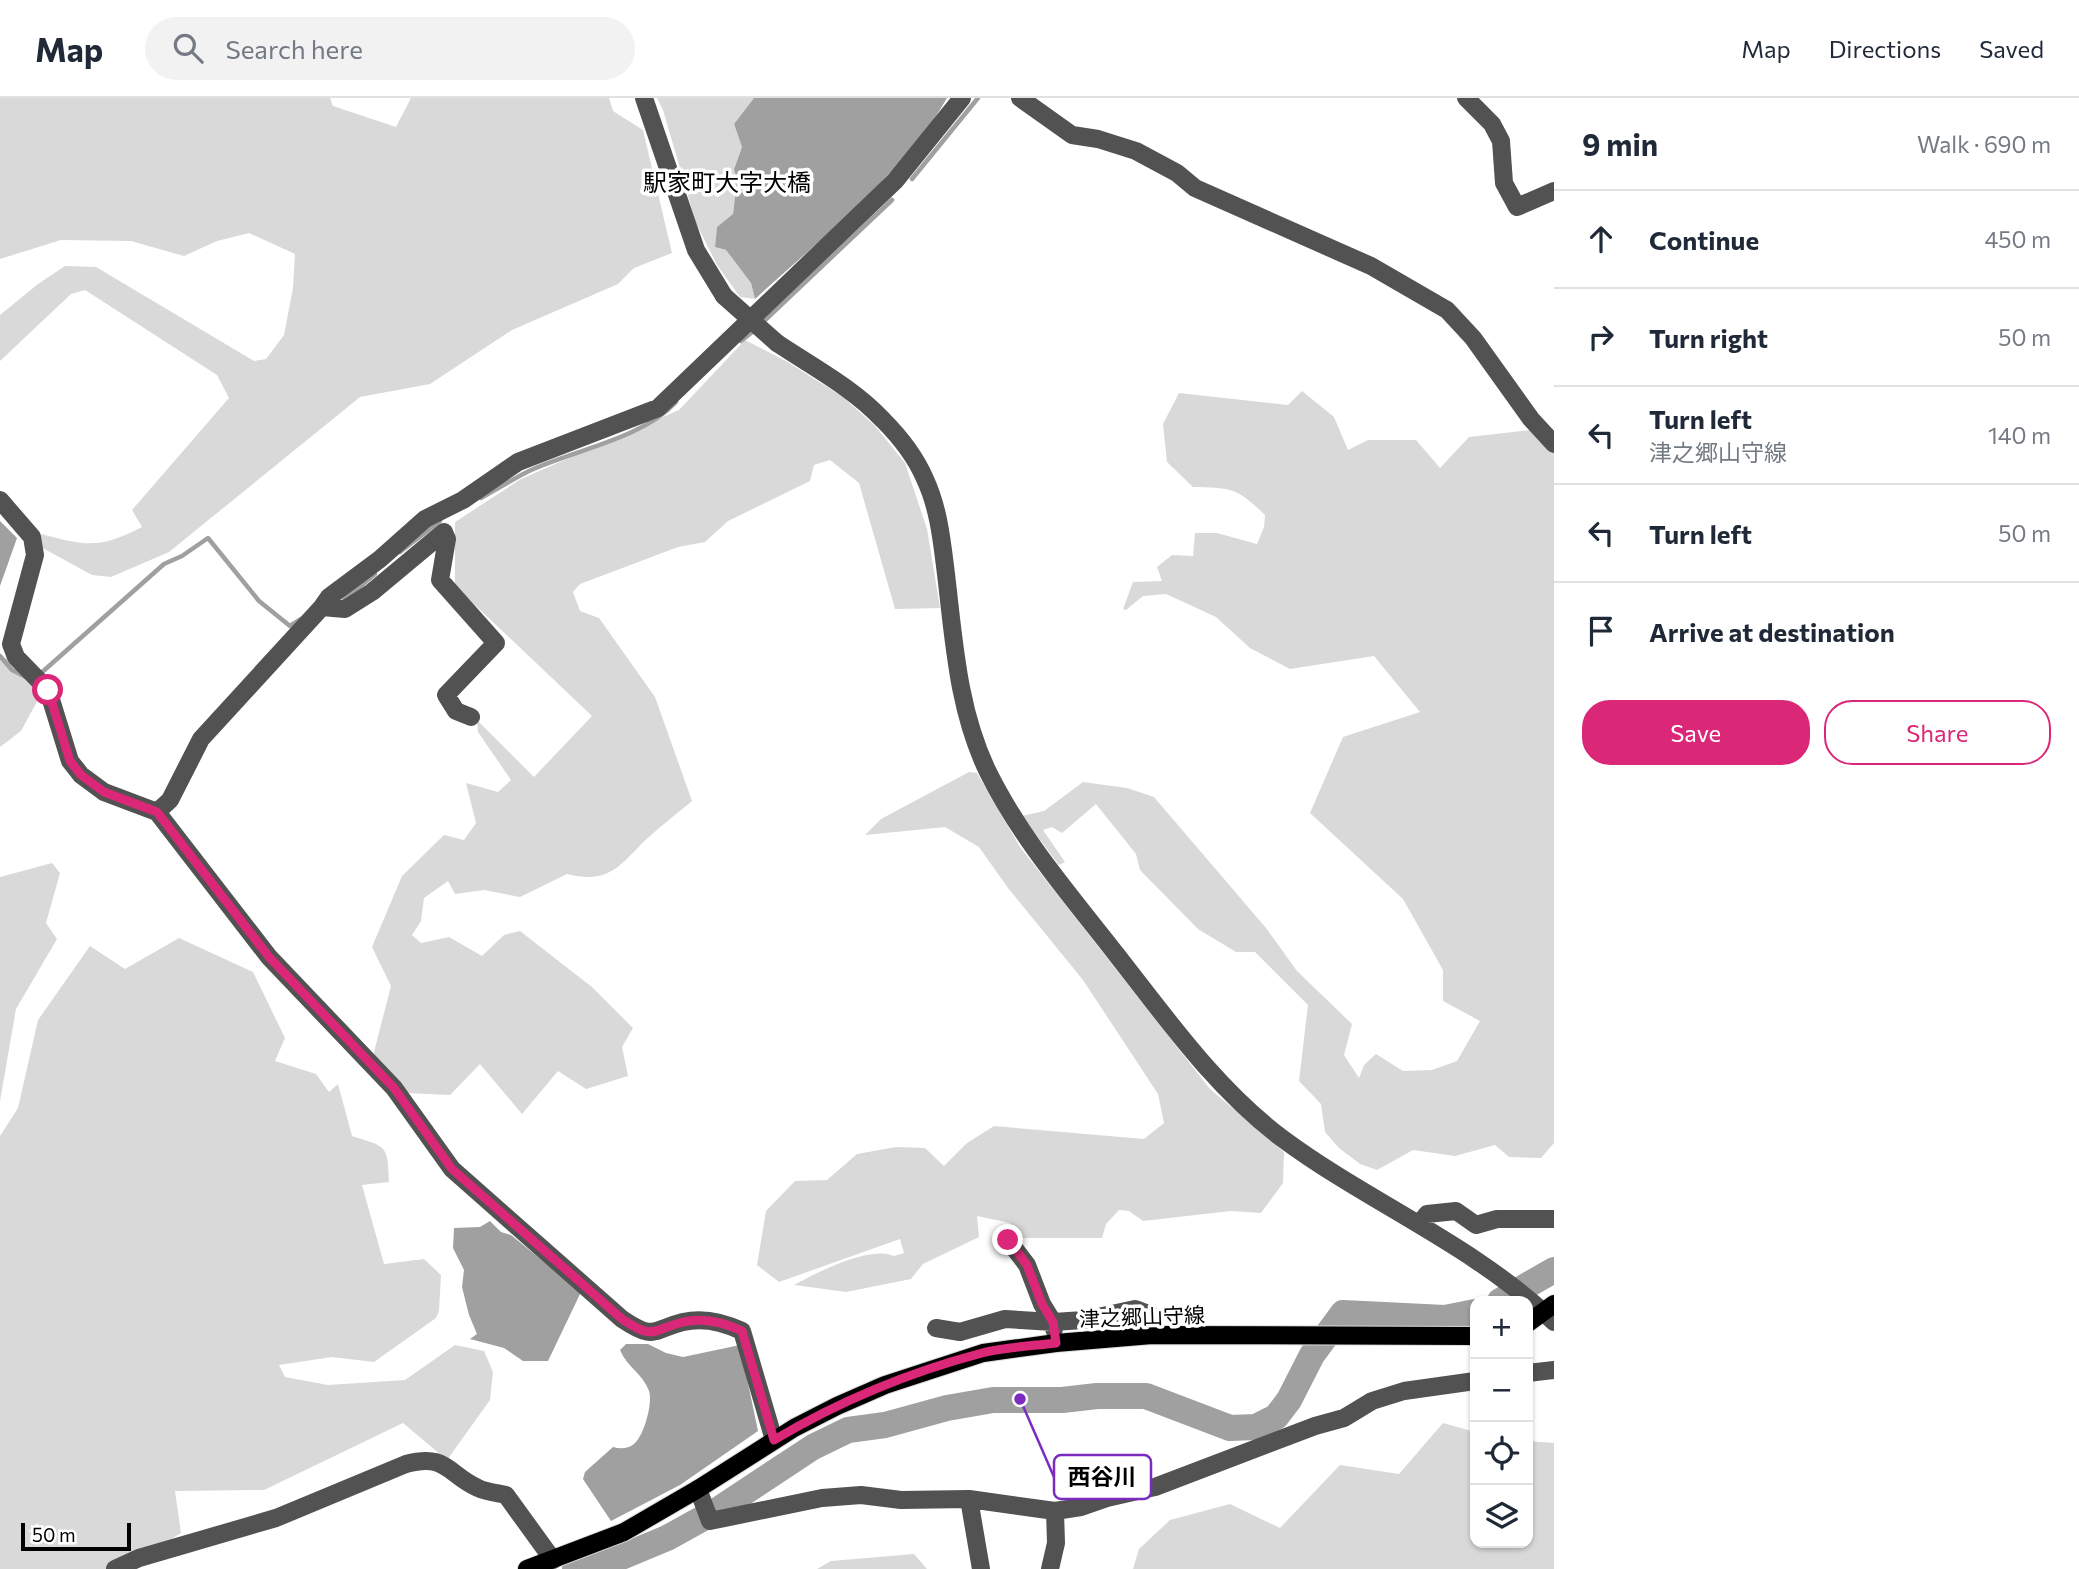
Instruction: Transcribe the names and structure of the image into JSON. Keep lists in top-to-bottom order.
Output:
{
  "streets": {
    "main road": ["津之郷山守線"]
  },
  "districts": ["駅家町大字大橋"],
  "places": ["西谷川"],
  "scale_bar": "50 m",
  "page": {
    "header": "Map",
    "search": "Search here",
    "nav": ["Map", "Directions", "Saved"],
    "heading": ["9 min", "Walk · 690 m"],
    "list": [
      ["Continue", "450 m"],
      ["Turn right", "50 m"],
      ["Turn left", "津之郷山守線", "140 m"],
      ["Turn left", "50 m"],
      "Arrive at destination"
    ],
    "buttons": ["Save", "Share"],
    "map_buttons": ["+", "−"],
    "scale": "50 m"
  }
}
